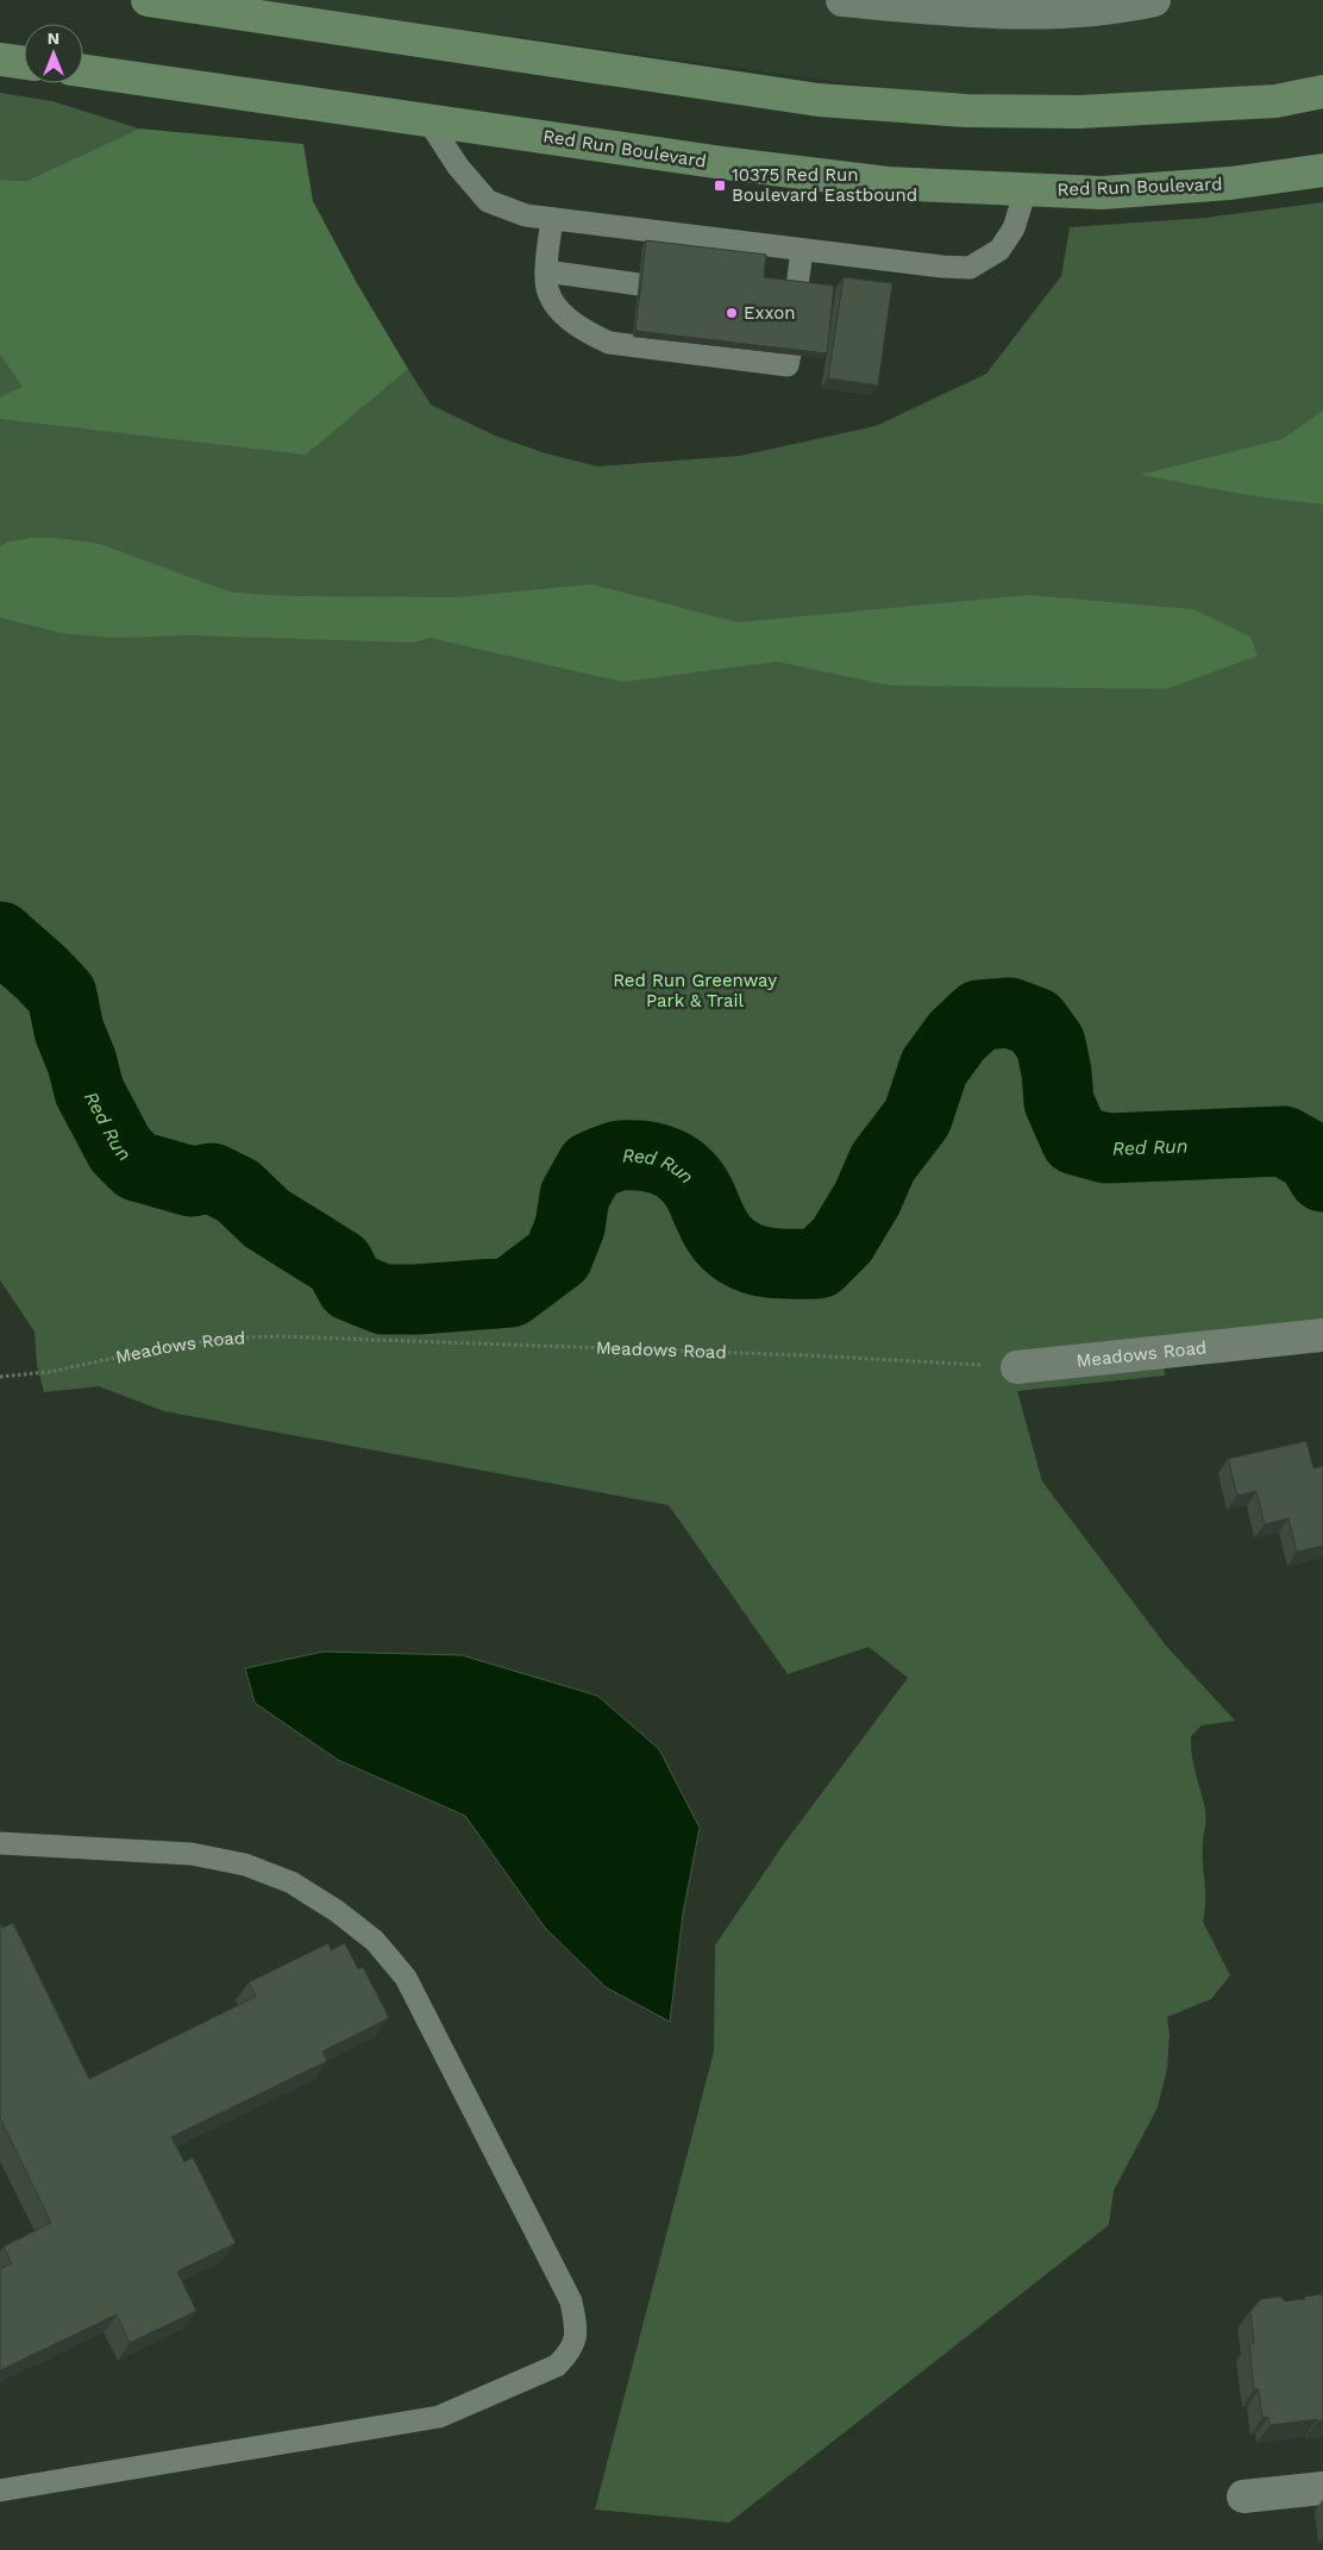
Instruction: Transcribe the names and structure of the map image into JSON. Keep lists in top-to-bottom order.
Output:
{
  "streets": {
    "main road": ["Red Run Boulevard"],
    "street": ["Meadows Road"]
  },
  "water": ["Red Run"],
  "parks": ["Red Run Greenway Park & Trail"],
  "places": {
    "transit": ["10375 Red Run Boulevard Eastbound"],
    "other": ["Exxon"]
  },
  "north": "top"
}
